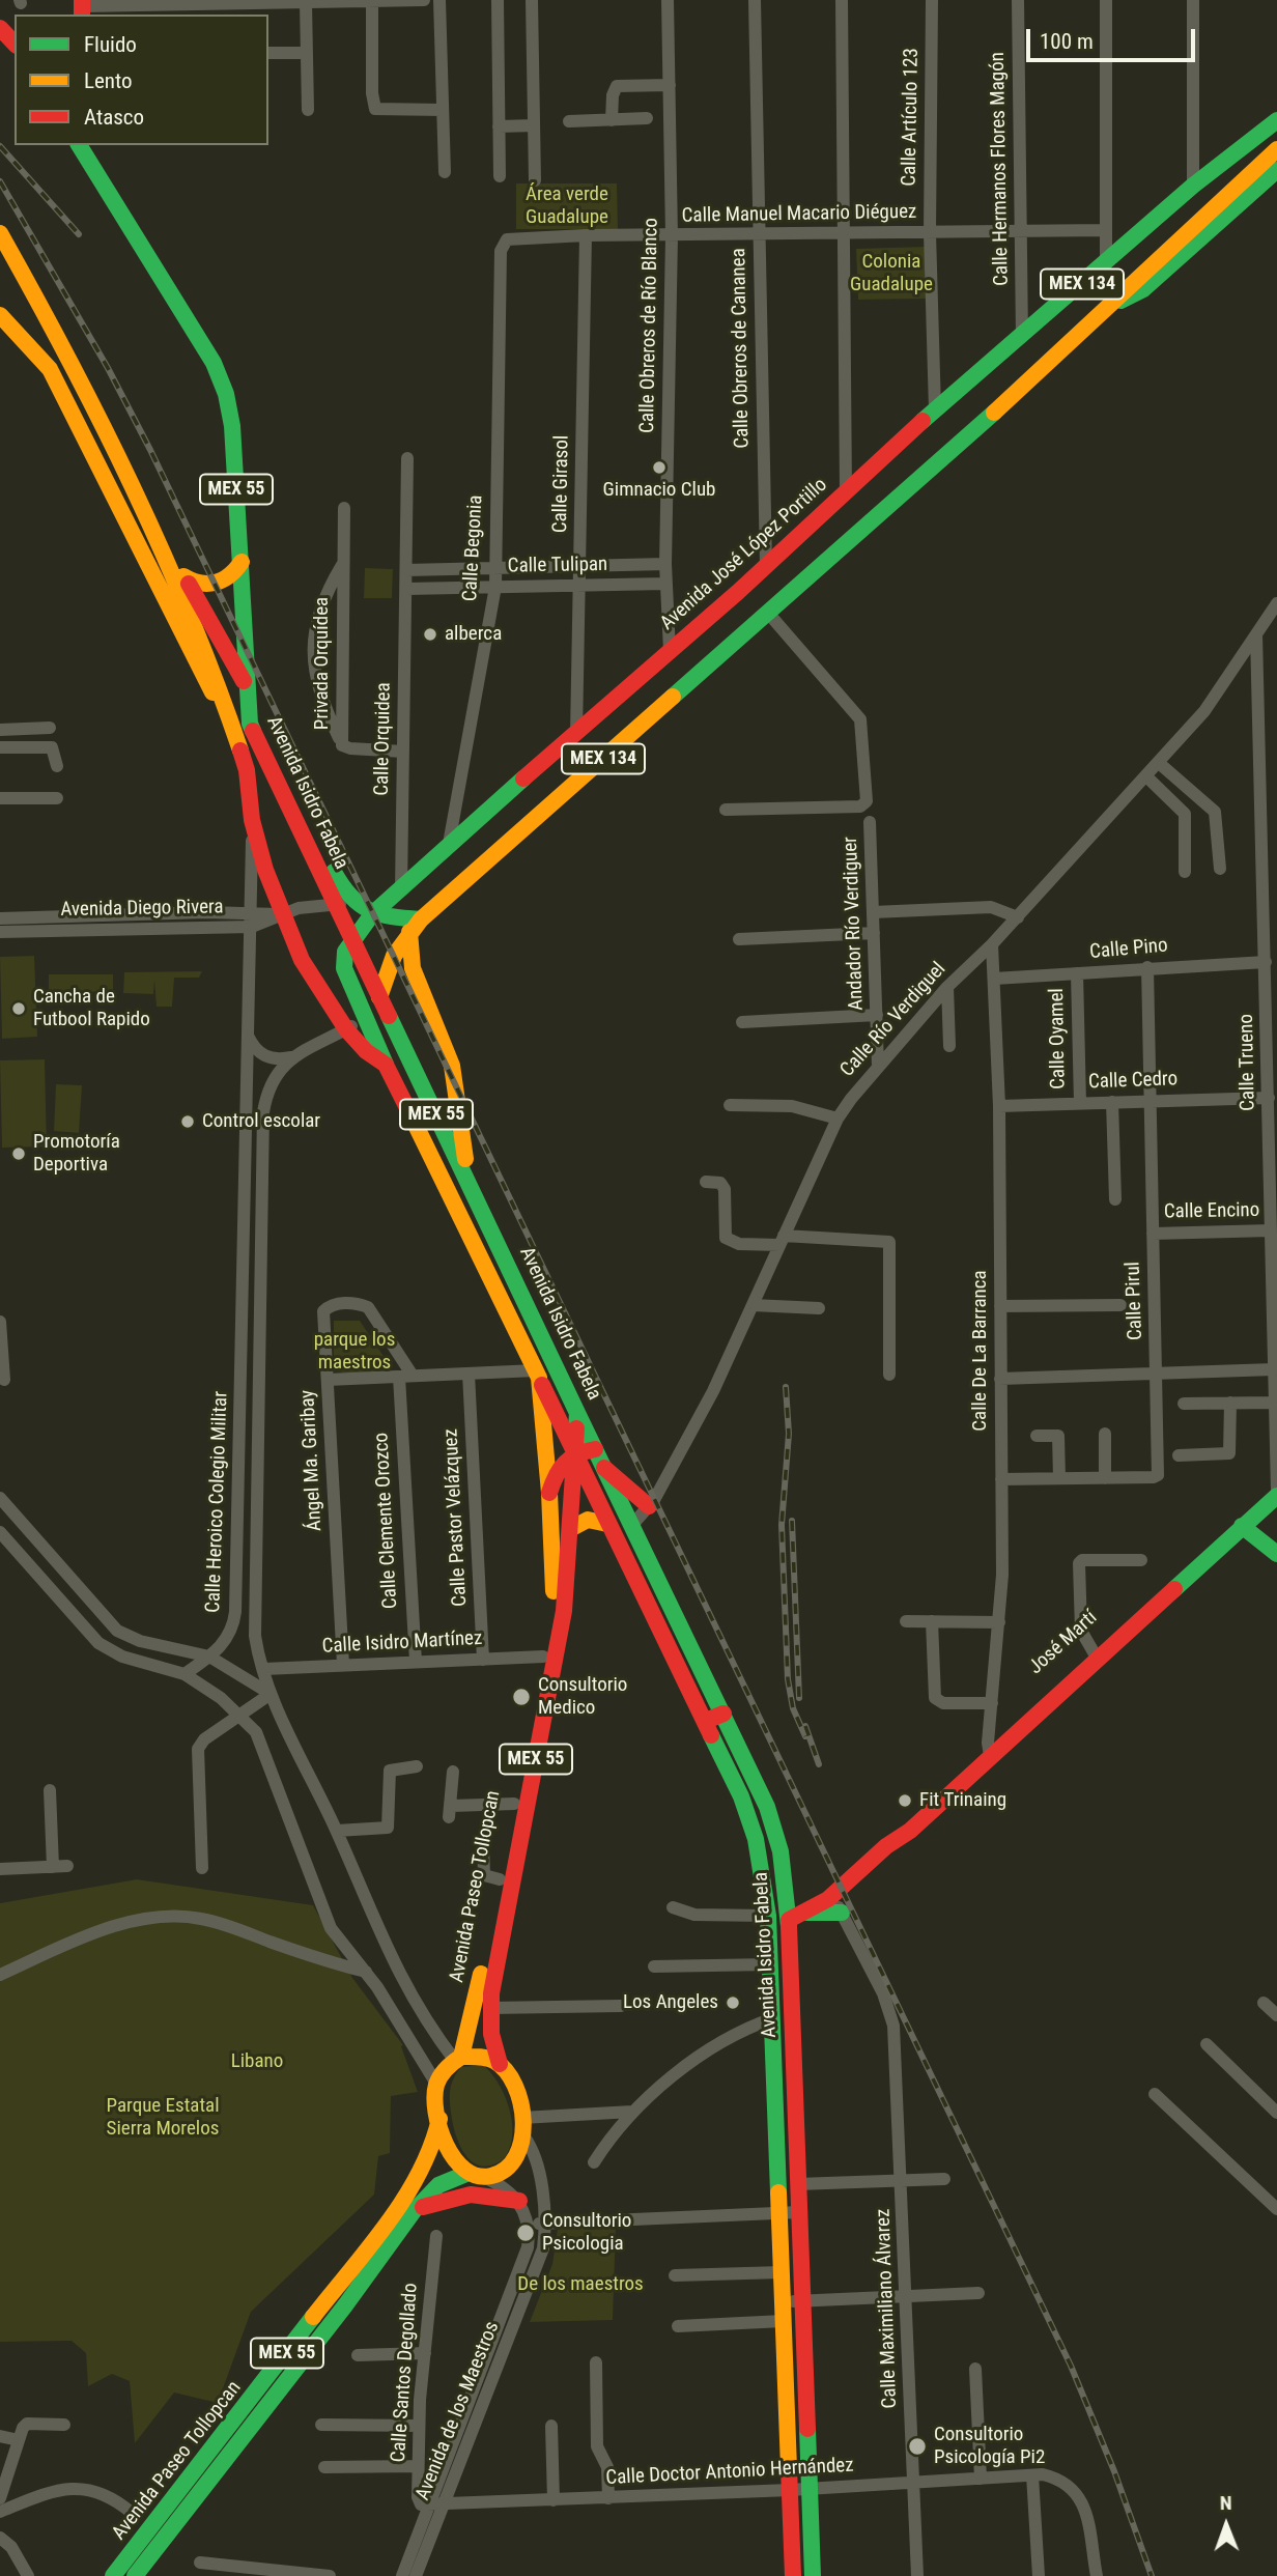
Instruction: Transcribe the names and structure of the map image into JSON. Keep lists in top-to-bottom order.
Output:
{
  "streets": {
    "main road": [
      "MEX 134",
      "MEX 55",
      "Avenida José López Portillo",
      "Avenida Isidro Fabela",
      "José Martí",
      "Avenida Paseo Tollopcan"
    ],
    "street": [
      "Calle Artículo 123",
      "Calle Hermanos Flores Magón",
      "Calle Manuel Macario Diéguez",
      "Calle Obreros de Río Blanco",
      "Calle Obreros de Cananea",
      "Calle Girasol",
      "Calle Begonia",
      "Calle Tulipan",
      "Privada Orquídea",
      "Calle Orquidea",
      "Avenida Diego Rivera",
      "Andador Río Verdiguer",
      "Calle Pino",
      "Calle Río Verdiguel",
      "Calle Oyamel",
      "Calle Trueno",
      "Calle Cedro",
      "Calle Encino",
      "Calle Pirul",
      "Calle De La Barranca",
      "Ángel Ma. Garibay",
      "Calle Heroico Colegio Militar",
      "Calle Pastor Velázquez",
      "Calle Clemente Orozco",
      "Calle Isidro Martínez",
      "Calle Maximiliano Álvarez",
      "Calle Santos Degollado",
      "Avenida de los Maestros",
      "Calle Doctor Antonio Hernández"
    ]
  },
  "crossings": [
    ["Calle Artículo 123", "Calle Manuel Macario Diéguez"],
    ["Calle Artículo 123", "Avenida José López Portillo"],
    ["Calle Hermanos Flores Magón", "Calle Manuel Macario Diéguez"],
    ["Calle Hermanos Flores Magón", "Avenida José López Portillo"],
    ["Calle Manuel Macario Diéguez", "Calle Obreros de Río Blanco"],
    ["Calle Manuel Macario Diéguez", "Calle Obreros de Cananea"],
    ["Calle Manuel Macario Diéguez", "Calle Girasol"],
    ["Calle Manuel Macario Diéguez", "Calle Begonia"],
    ["MEX 134", "Avenida José López Portillo"],
    ["MEX 134", "Avenida Isidro Fabela"],
    ["MEX 134", "Calle Heroico Colegio Militar"],
    ["Calle Obreros de Río Blanco", "Avenida José López Portillo"],
    ["Calle Obreros de Río Blanco", "Calle Tulipan"],
    ["Calle Obreros de Cananea", "Avenida José López Portillo"],
    ["Calle Girasol", "Avenida José López Portillo"],
    ["Calle Girasol", "Calle Tulipan"],
    ["MEX 55", "Avenida Isidro Fabela"],
    ["Calle Begonia", "Avenida José López Portillo"],
    ["Calle Begonia", "Calle Tulipan"],
    ["Avenida José López Portillo", "Calle Orquidea"],
    ["Avenida José López Portillo", "Avenida Isidro Fabela"],
    ["Avenida José López Portillo", "Avenida Diego Rivera"],
    ["Avenida José López Portillo", "Calle Heroico Colegio Militar"],
    ["Calle Tulipan", "Calle Orquidea"],
    ["Calle Orquidea", "Avenida Diego Rivera"],
    ["Avenida Isidro Fabela", "Avenida Diego Rivera"],
    ["Avenida Isidro Fabela", "Calle Río Verdiguel"],
    ["Avenida Isidro Fabela", "Calle Heroico Colegio Militar"],
    ["Avenida Isidro Fabela", "José Martí"],
    ["Avenida Isidro Fabela", "Avenida Paseo Tollopcan"],
    ["Avenida Isidro Fabela", "Calle Doctor Antonio Hernández"],
    ["Avenida Diego Rivera", "Calle Heroico Colegio Militar"],
    ["Andador Río Verdiguer", "Calle Río Verdiguel"],
    ["Calle Pino", "Calle Oyamel"],
    ["Calle Pino", "Calle Trueno"],
    ["Calle Pino", "Calle Pirul"],
    ["Calle Pino", "Calle De La Barranca"],
    ["Calle Río Verdiguel", "Calle Trueno"],
    ["Calle Río Verdiguel", "Calle De La Barranca"],
    ["Calle Oyamel", "Calle Cedro"],
    ["Calle Trueno", "Calle Cedro"],
    ["Calle Trueno", "Calle Encino"],
    ["Calle Trueno", "José Martí"],
    ["Calle Cedro", "Calle Pirul"],
    ["Calle Cedro", "Calle De La Barranca"],
    ["Calle Encino", "Calle Pirul"],
    ["Calle Pirul", "Calle De La Barranca"],
    ["Calle De La Barranca", "José Martí"],
    ["Ángel Ma. Garibay", "Calle Clemente Orozco"],
    ["Ángel Ma. Garibay", "Calle Isidro Martínez"],
    ["Calle Heroico Colegio Militar", "Calle Isidro Martínez"],
    ["Calle Heroico Colegio Militar", "Avenida Paseo Tollopcan"],
    ["Calle Heroico Colegio Militar", "Avenida de los Maestros"],
    ["Calle Pastor Velázquez", "Calle Isidro Martínez"],
    ["Calle Clemente Orozco", "Calle Isidro Martínez"],
    ["Calle Isidro Martínez", "Avenida Paseo Tollopcan"],
    ["José Martí", "Calle Maximiliano Álvarez"],
    ["Avenida Paseo Tollopcan", "Avenida de los Maestros"],
    ["Calle Maximiliano Álvarez", "Calle Doctor Antonio Hernández"],
    ["Calle Santos Degollado", "Avenida de los Maestros"],
    ["Calle Santos Degollado", "Calle Doctor Antonio Hernández"],
    ["Avenida de los Maestros", "Calle Doctor Antonio Hernández"]
  ],
  "parks": [
    "Área verde Guadalupe",
    "Colonia Guadalupe",
    "parque los maestros",
    "Libano",
    "Parque Estatal Sierra Morelos",
    "De los maestros"
  ],
  "places": [
    "Gimnacio Club",
    "alberca",
    "Cancha de Futbool Rapido",
    "Control escolar",
    "Promotoría Deportiva",
    "Consultorio Medico",
    "Fit Trinaing",
    "Los Angeles",
    "Consultorio Psicologia",
    "Consultorio Psicología Pi2"
  ],
  "legend": ["Fluido", "Lento", "Atasco"],
  "scale_bar": "100 m",
  "north": "top"
}
